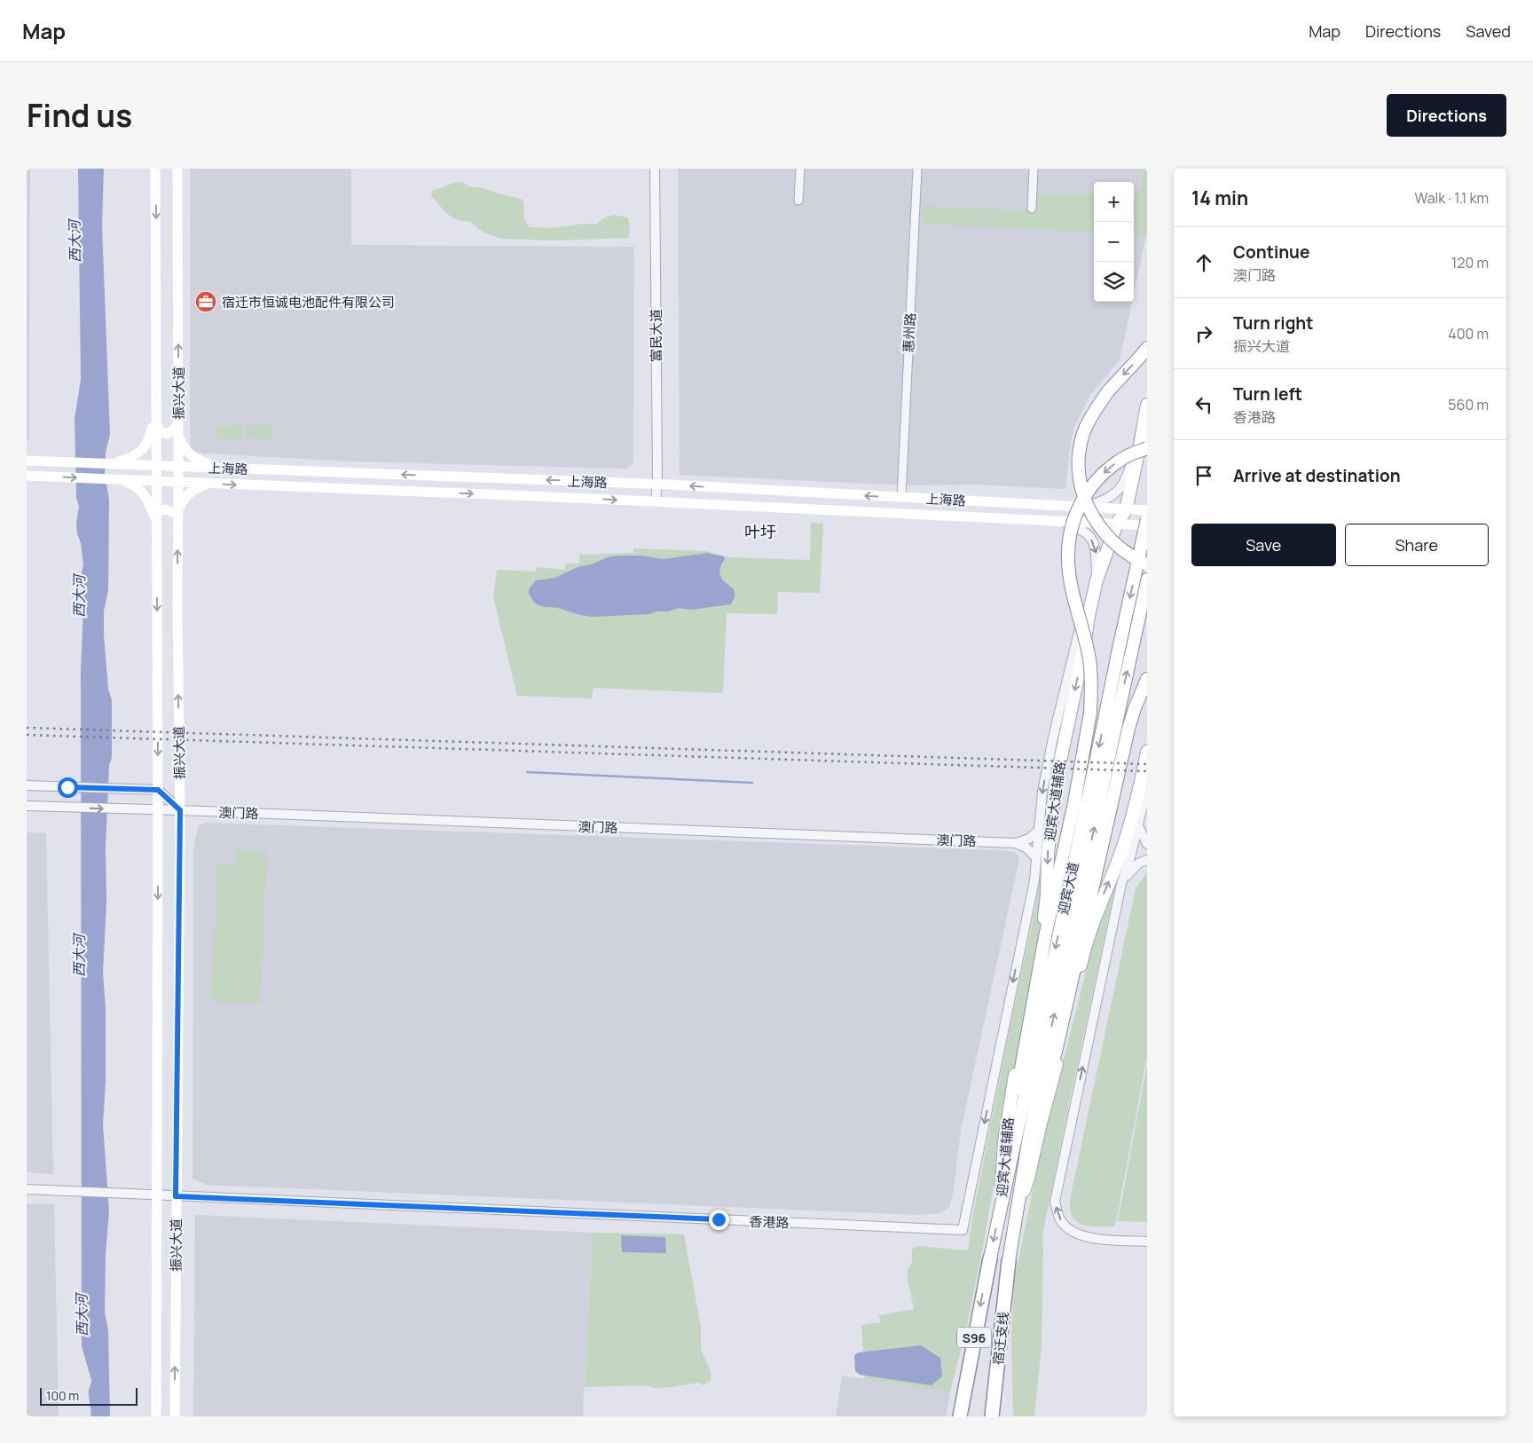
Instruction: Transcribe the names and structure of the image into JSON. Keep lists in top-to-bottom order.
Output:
{
  "streets": {
    "highway": ["S96", "宿迁支线"],
    "main road": [
      "振兴大道",
      "上海路",
      "迎宾大道辅路",
      "迎宾大道"
    ],
    "street": [
      "惠州路",
      "富民大道",
      "澳门路",
      "香港路"
    ]
  },
  "crossings": [
    ["惠州路", "上海路"],
    ["富民大道", "上海路"],
    ["振兴大道", "上海路"],
    ["振兴大道", "澳门路"],
    ["振兴大道", "香港路"],
    ["上海路", "迎宾大道辅路"],
    ["迎宾大道辅路", "迎宾大道"],
    ["迎宾大道", "宿迁支线"]
  ],
  "districts": ["叶圩"],
  "water": ["西大河"],
  "places": {
    "office": ["宿迁市恒诚电池配件有限公司"]
  },
  "scale_bar": "100 m",
  "page": {
    "header": "Map",
    "nav": ["Map", "Directions", "Saved"],
    "title": "Find us",
    "buttons": [
      "Directions",
      ["Save", "Share"]
    ],
    "heading": ["14 min", "Walk · 1.1 km"],
    "map_buttons": ["+", "−"],
    "list": [
      ["Continue", "澳门路", "120 m"],
      ["Turn right", "振兴大道", "400 m"],
      ["Turn left", "香港路", "560 m"],
      "Arrive at destination"
    ],
    "scale": "100 m"
  }
}
